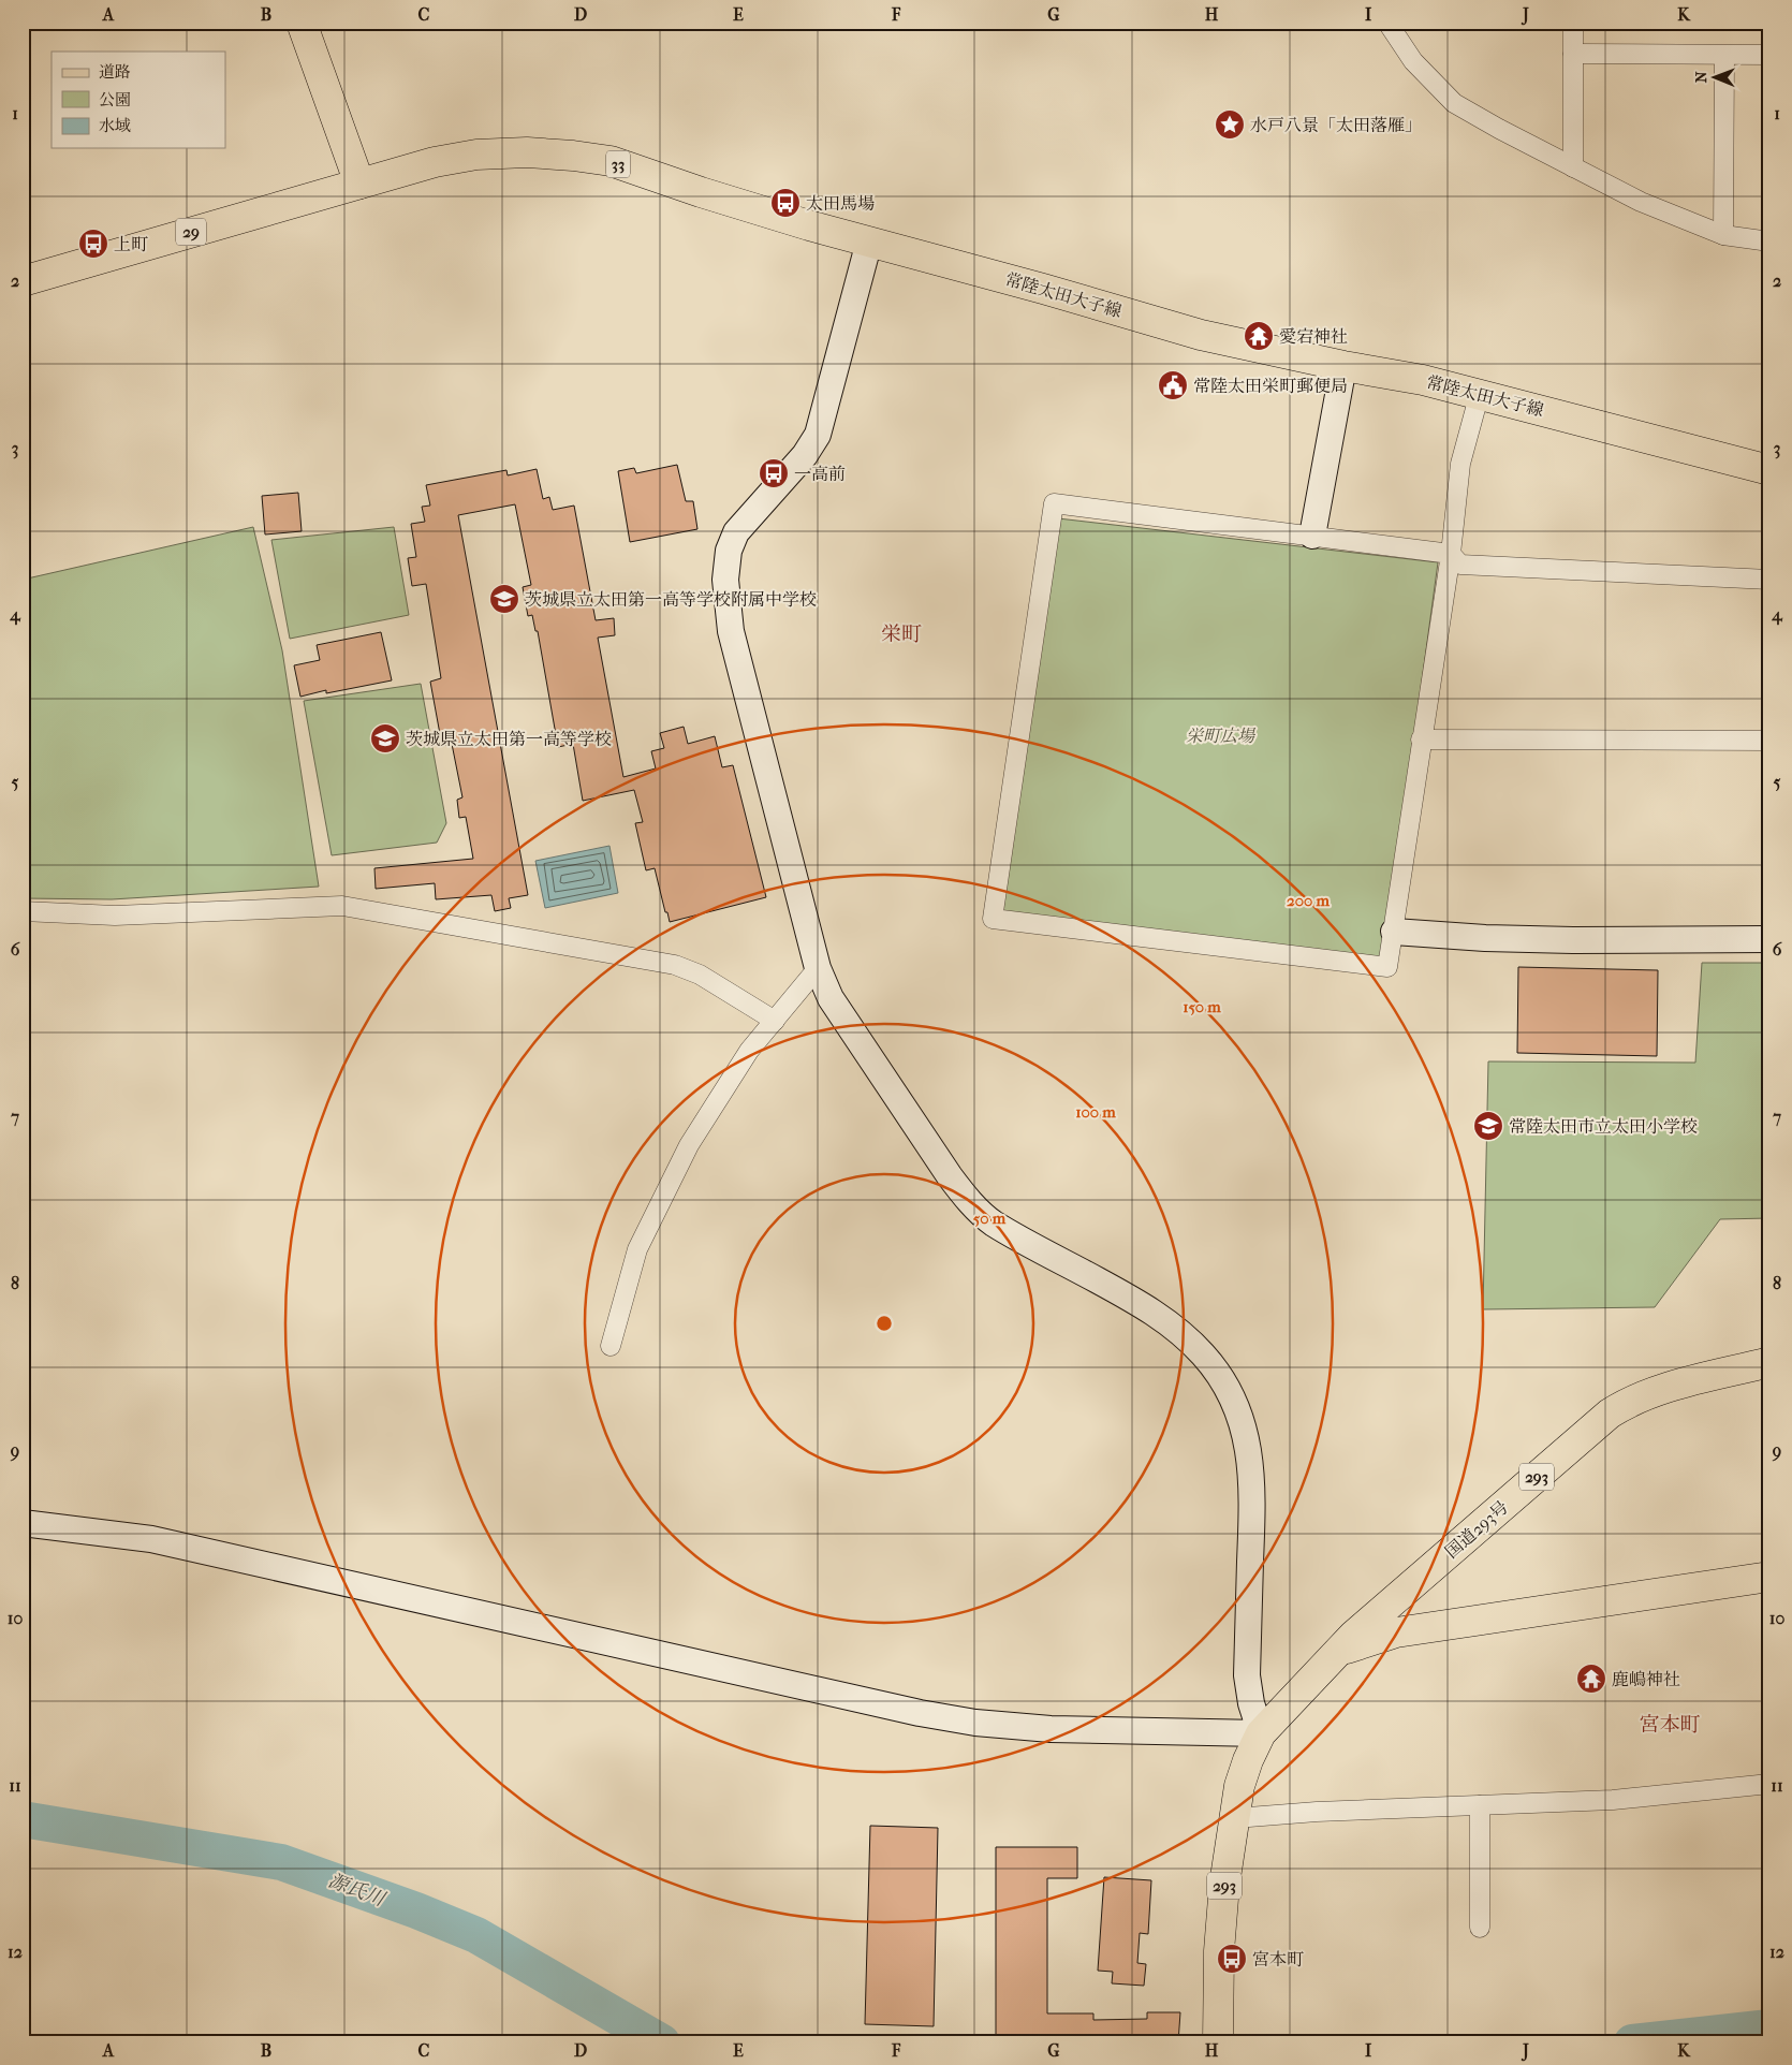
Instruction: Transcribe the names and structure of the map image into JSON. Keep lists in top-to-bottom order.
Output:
{
  "streets": {
    "main road": [
      "33",
      "29",
      "常陸太田大子線",
      "293",
      "国道293号"
    ]
  },
  "crossings": [
    ["29", "常陸太田大子線"]
  ],
  "districts": ["栄町", "宮本町"],
  "water": ["源氏川"],
  "parks": ["栄町広場"],
  "places": {
    "place": ["水戸八景「太田落雁」"],
    "bus stop": [
      "太田馬場",
      "上町",
      "一高前",
      "宮本町"
    ],
    "temple": ["愛宕神社", "鹿嶋神社"],
    "public building": ["常陸太田栄町郵便局"],
    "school or university": ["茨城県立太田第一高等学校附属中学校", "茨城県立太田第一高等学校", "常陸太田市立太田小学校"]
  },
  "legend": ["道路", "公園", "水域"],
  "north": "left",
  "grid": {
    "columns": [
      "A",
      "B",
      "C",
      "D",
      "E",
      "F",
      "G",
      "H",
      "I",
      "J",
      "K"
    ],
    "rows": [
      "1",
      "2",
      "3",
      "4",
      "5",
      "6",
      "7",
      "8",
      "9",
      "10",
      "11",
      "12"
    ]
  },
  "rings": [
    "200 m",
    "150 m",
    "100 m",
    "50 m"
  ]
}
